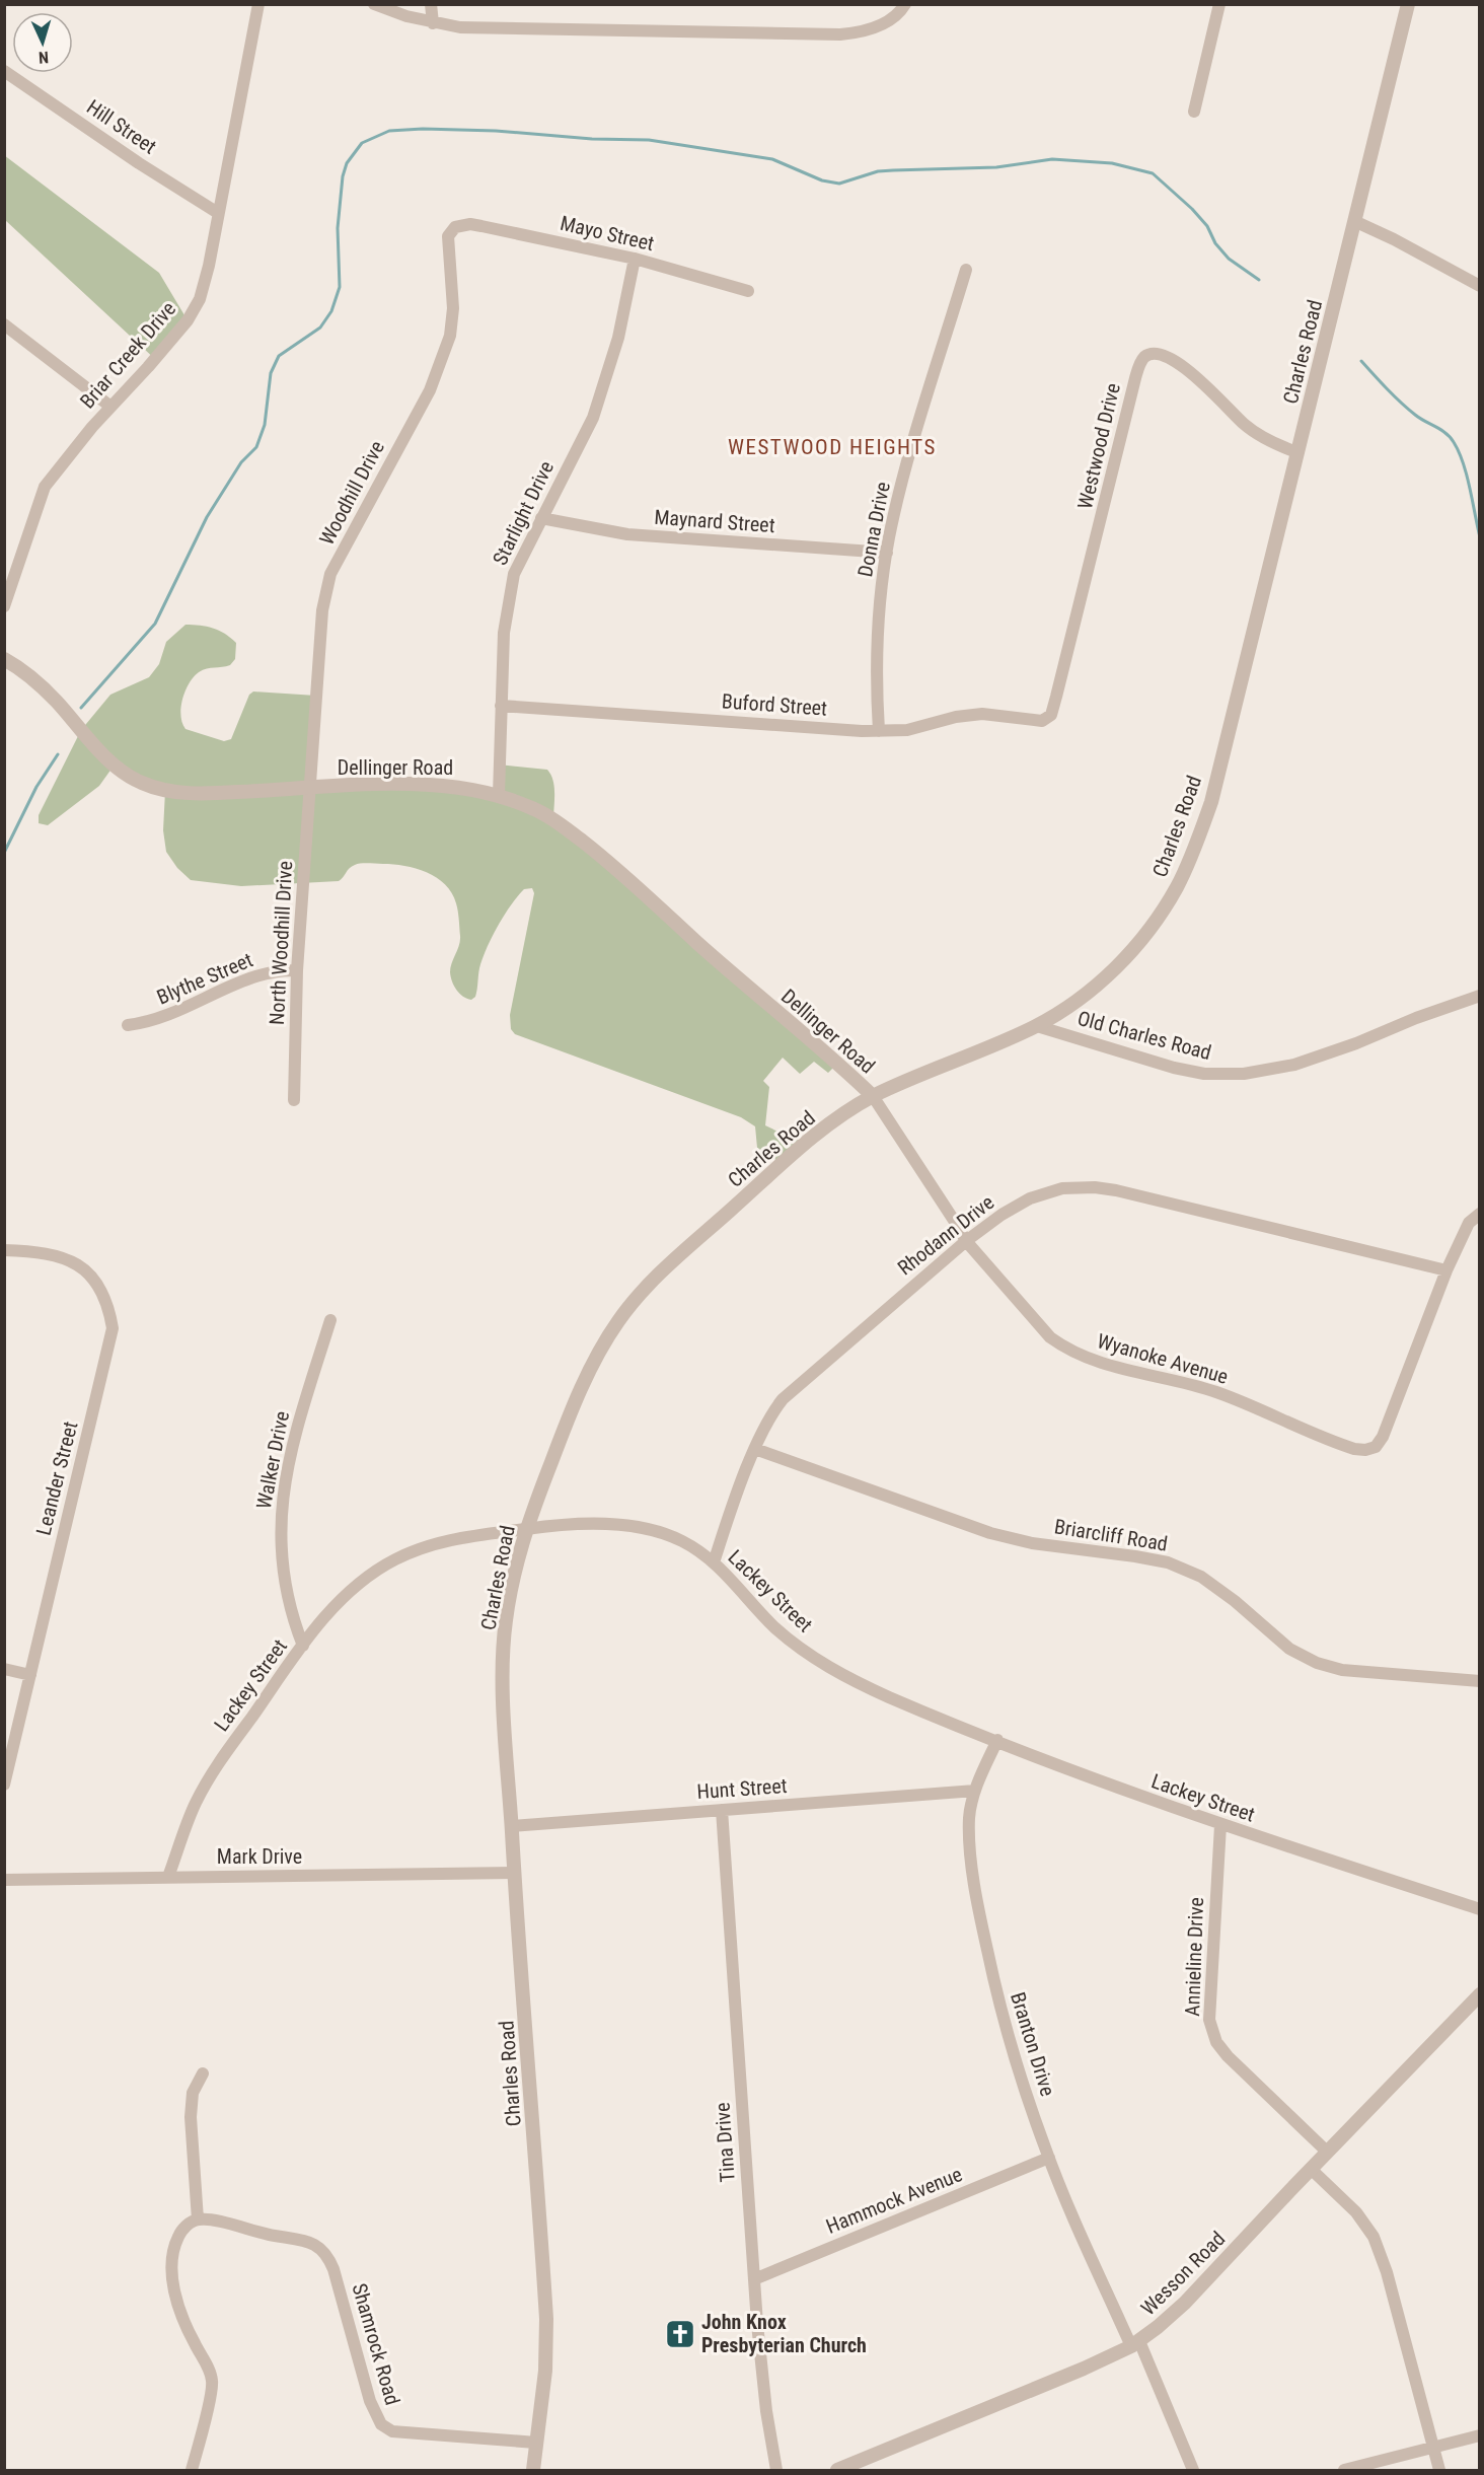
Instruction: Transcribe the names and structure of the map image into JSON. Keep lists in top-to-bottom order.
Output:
{
  "streets": {
    "street": [
      "Hill Street",
      "Mayo Street",
      "Charles Road",
      "Briar Creek Drive",
      "Westwood Drive",
      "Woodhill Drive",
      "Starlight Drive",
      "Maynard Street",
      "Donna Drive",
      "Buford Street",
      "Dellinger Road",
      "North Woodhill Drive",
      "Blythe Street",
      "Old Charles Road",
      "Rhodann Drive",
      "Wyanoke Avenue",
      "Walker Drive",
      "Leander Street",
      "Briarcliff Road",
      "Lackey Street",
      "Hunt Street",
      "Mark Drive",
      "Annieline Drive",
      "Branton Drive",
      "Tina Drive",
      "Hammock Avenue",
      "Wesson Road",
      "Shamrock Road"
    ]
  },
  "crossings": [
    ["Hill Street", "Briar Creek Drive"],
    ["Mayo Street", "Woodhill Drive"],
    ["Mayo Street", "Starlight Drive"],
    ["Charles Road", "Westwood Drive"],
    ["Charles Road", "Dellinger Road"],
    ["Charles Road", "Old Charles Road"],
    ["Charles Road", "Wyanoke Avenue"],
    ["Charles Road", "Lackey Street"],
    ["Charles Road", "Hunt Street"],
    ["Charles Road", "Mark Drive"],
    ["Charles Road", "Shamrock Road"],
    ["Westwood Drive", "Buford Street"],
    ["Woodhill Drive", "Dellinger Road"],
    ["Woodhill Drive", "North Woodhill Drive"],
    ["Starlight Drive", "Maynard Street"],
    ["Starlight Drive", "Buford Street"],
    ["Starlight Drive", "Dellinger Road"],
    ["Maynard Street", "Donna Drive"],
    ["Donna Drive", "Buford Street"],
    ["Dellinger Road", "North Woodhill Drive"],
    ["Dellinger Road", "Wyanoke Avenue"],
    ["North Woodhill Drive", "Blythe Street"],
    ["Rhodann Drive", "Wyanoke Avenue"],
    ["Rhodann Drive", "Briarcliff Road"],
    ["Rhodann Drive", "Lackey Street"],
    ["Walker Drive", "Lackey Street"],
    ["Lackey Street", "Mark Drive"],
    ["Lackey Street", "Annieline Drive"],
    ["Lackey Street", "Branton Drive"],
    ["Hunt Street", "Branton Drive"],
    ["Hunt Street", "Tina Drive"],
    ["Annieline Drive", "Wesson Road"],
    ["Branton Drive", "Hammock Avenue"],
    ["Branton Drive", "Wesson Road"],
    ["Tina Drive", "Hammock Avenue"]
  ],
  "districts": ["WESTWOOD HEIGHTS"],
  "places": {
    "church": ["John Knox Presbyterian Church"]
  },
  "north": "bottom"
}
